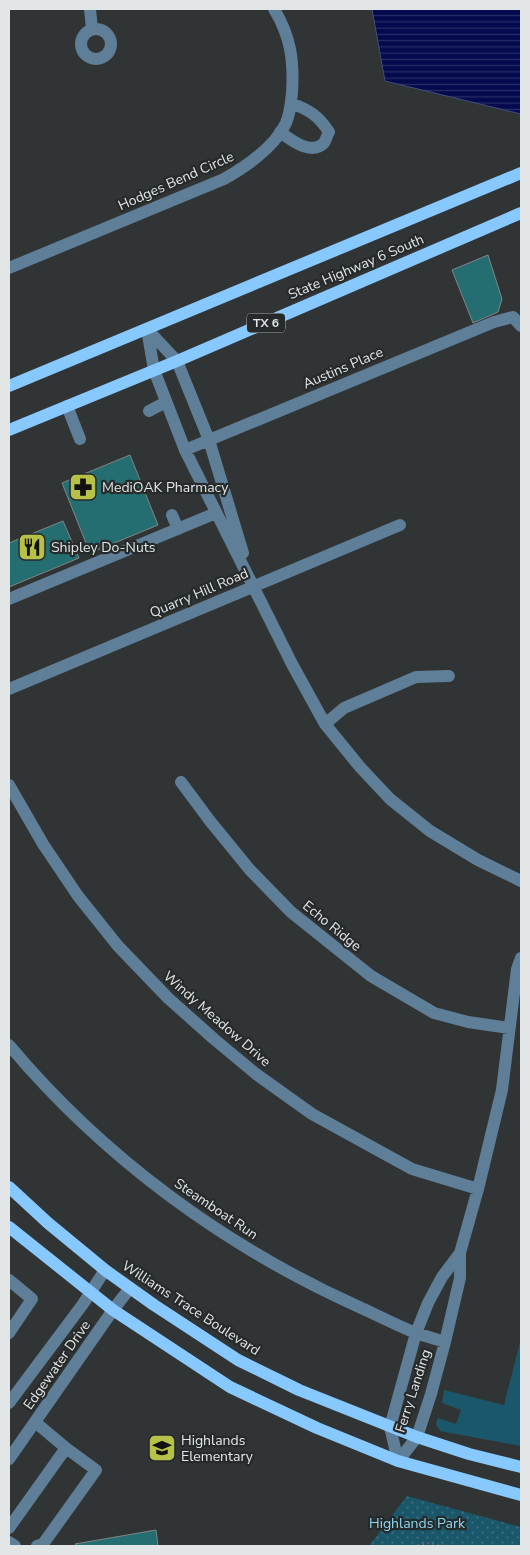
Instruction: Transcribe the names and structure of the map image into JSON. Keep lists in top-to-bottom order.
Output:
{
  "streets": {
    "main road": ["State Highway 6 South", "TX 6", "Williams Trace Boulevard"],
    "street": [
      "Hodges Bend Circle",
      "Austins Place",
      "Quarry Hill Road",
      "Echo Ridge",
      "Windy Meadow Drive",
      "Steamboat Run",
      "Edgewater Drive",
      "Ferry Landing"
    ]
  },
  "crossings": [
    ["Echo Ridge", "Ferry Landing"],
    ["Windy Meadow Drive", "Ferry Landing"],
    ["Steamboat Run", "Ferry Landing"],
    ["Williams Trace Boulevard", "Edgewater Drive"],
    ["Williams Trace Boulevard", "Ferry Landing"]
  ],
  "parks": ["Highlands Park"],
  "places": {
    "pharmacy": ["MediOAK Pharmacy"],
    "restaurant": ["Shipley Do-Nuts"],
    "school or university": ["Highlands Elementary"]
  }
}
